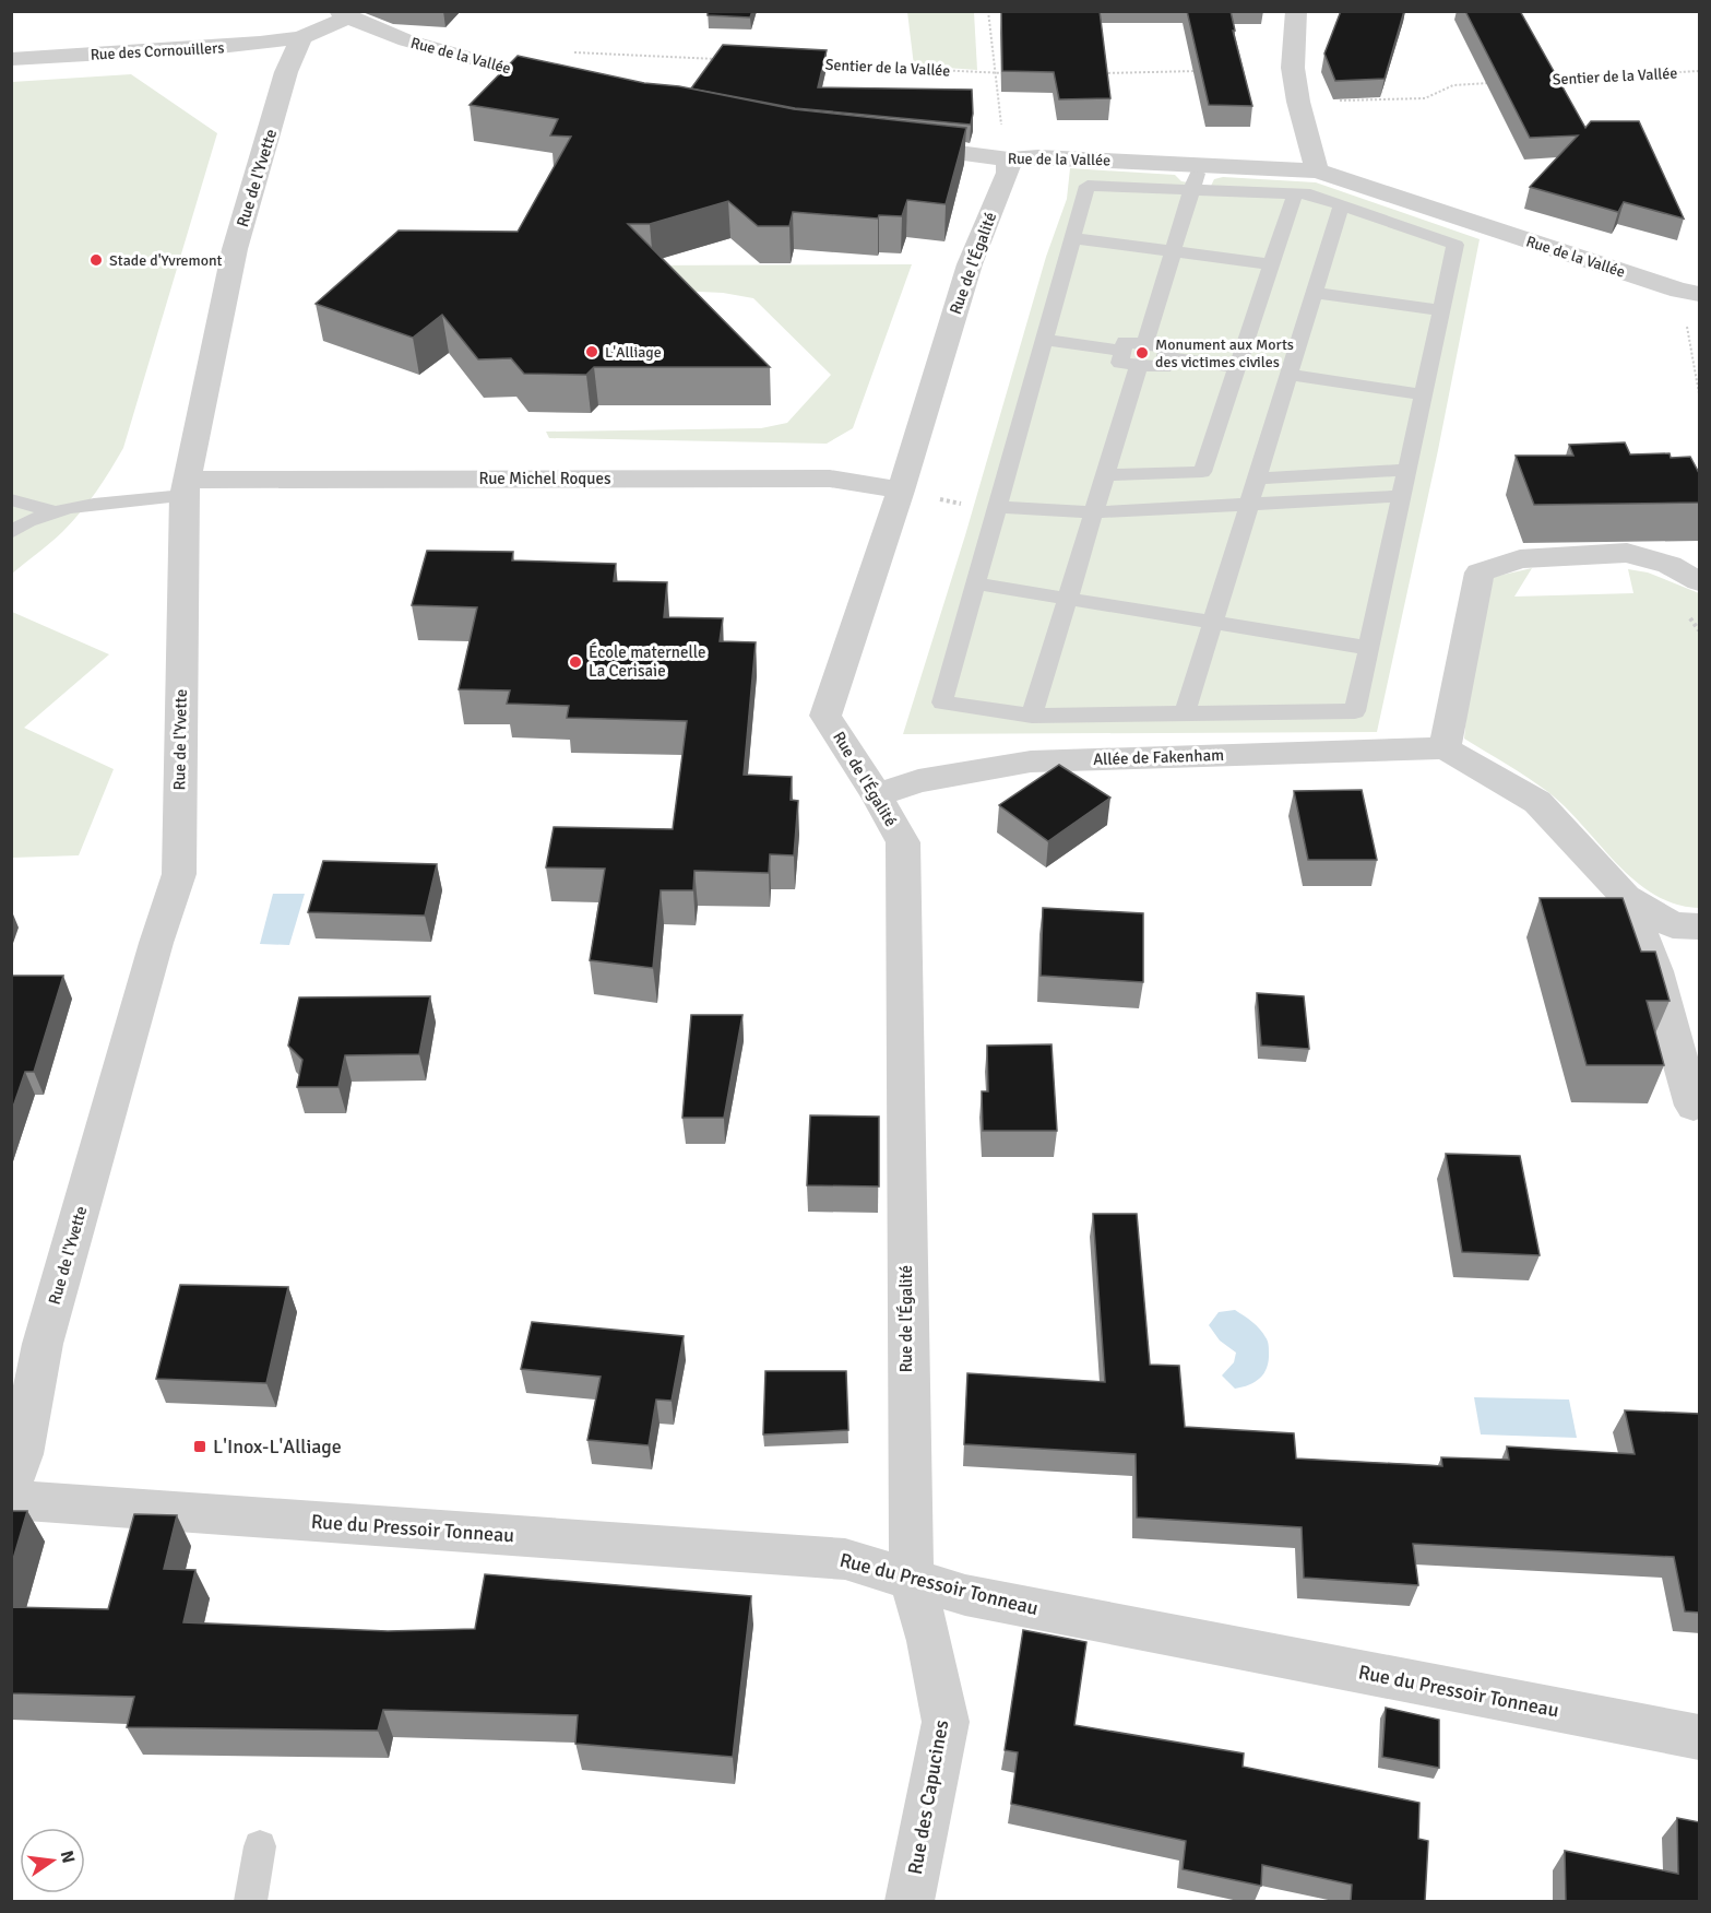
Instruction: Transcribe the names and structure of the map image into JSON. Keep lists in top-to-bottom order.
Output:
{
  "streets": {
    "street": [
      "Rue des Cornouillers",
      "Rue de la Vallée",
      "Rue de l'Yvette",
      "Rue de l'Égalité",
      "Rue Michel Roques",
      "Allée de Fakenham",
      "Rue du Pressoir Tonneau",
      "Rue des Capucines"
    ],
    "path": ["Sentier de la Vallée"]
  },
  "crossings": [
    ["Rue des Cornouillers", "Rue de l'Yvette"],
    ["Rue de la Vallée", "Rue de l'Égalité"],
    ["Rue de l'Yvette", "Rue Michel Roques"],
    ["Rue de l'Égalité", "Rue Michel Roques"],
    ["Rue de l'Égalité", "Allée de Fakenham"],
    ["Rue de l'Égalité", "Rue du Pressoir Tonneau"],
    ["Rue de l'Égalité", "Rue des Capucines"],
    ["Rue du Pressoir Tonneau", "Rue des Capucines"]
  ],
  "places": {
    "other": [
      "Stade d'Yvremont",
      "L'Alliage",
      "Monument aux Morts des victimes civiles",
      "École maternelle La Cerisaie"
    ],
    "transit": ["L'Inox-L'Alliage"]
  },
  "north": "right"
}
